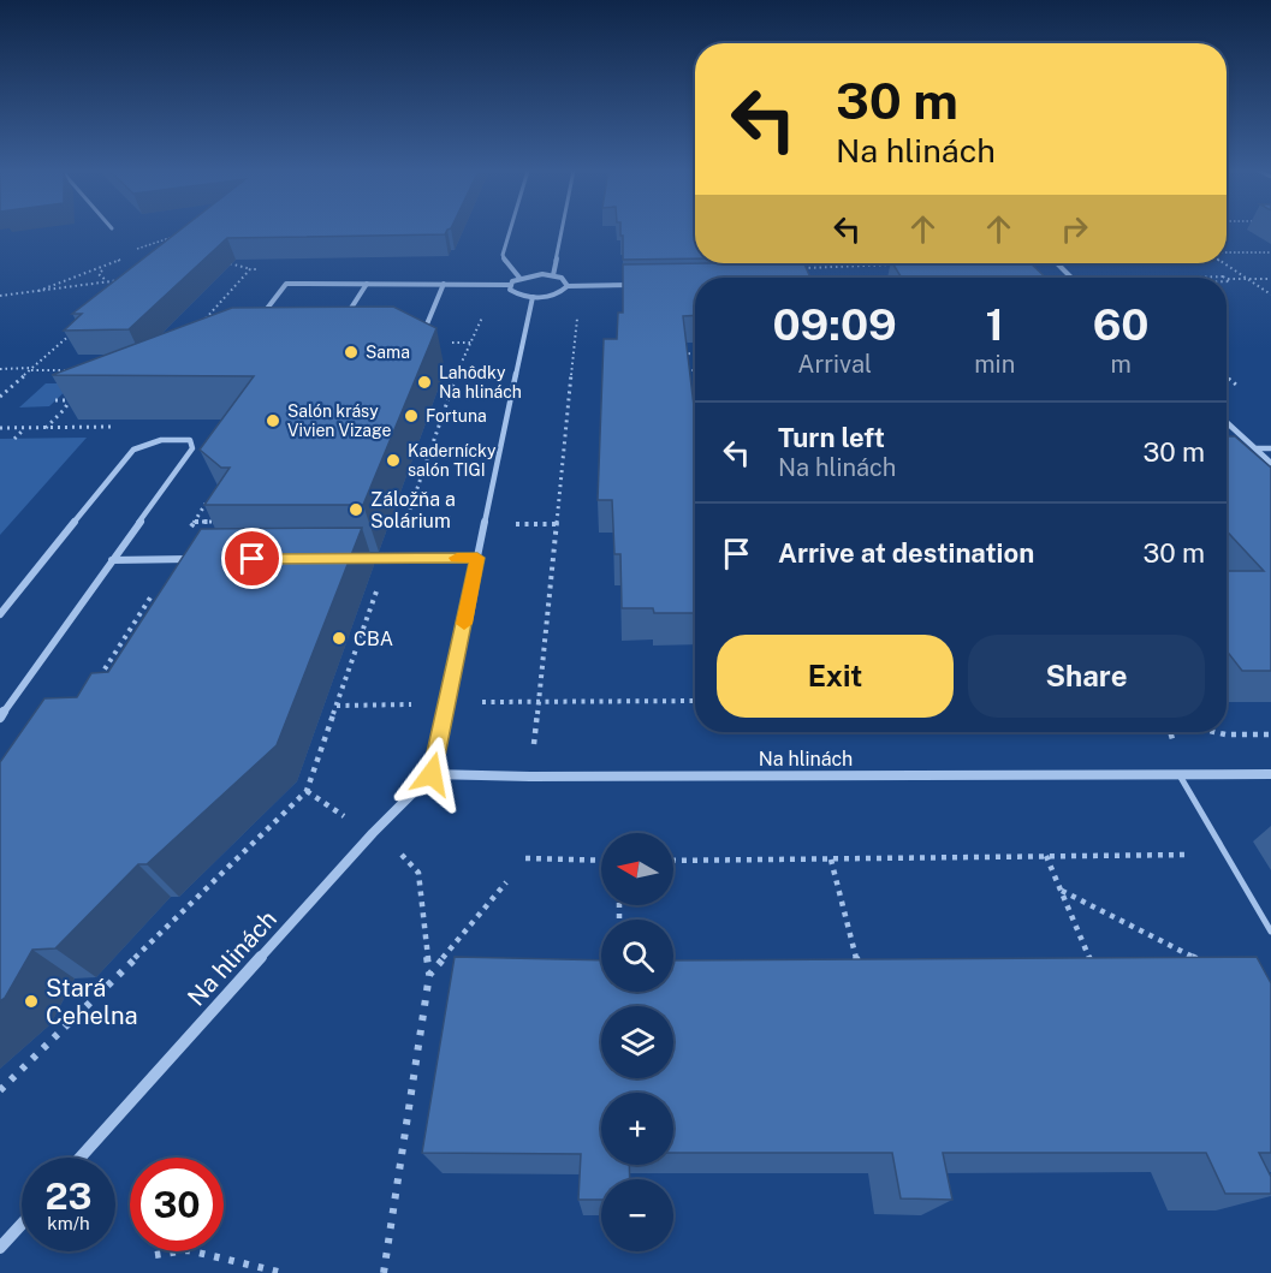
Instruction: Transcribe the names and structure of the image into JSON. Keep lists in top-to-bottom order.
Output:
{
  "streets": {
    "street": ["Na hlinách"]
  },
  "places": [
    "Sama",
    "Lahôdky Na hlinách",
    "Fortuna",
    "Salón krásy Vivien Vizage",
    "Kadernícky salón TIGI",
    "Záložňa a Solárium",
    "CBA",
    "Stará Cehelna"
  ],
  "north": "left",
  "page": {
    "turn": ["30 m", "Na hlinách"],
    "eta": [
      "09:09",
      "Arrival",
      "1",
      "min",
      "60",
      "m"
    ],
    "list": [
      {
        "name": "Turn left",
        "note": "Na hlinách",
        "value": "30 m"
      },
      {
        "name": "Arrive at destination",
        "value": "30 m"
      }
    ],
    "buttons": ["Exit", "Share"],
    "map_buttons": ["+", "−"],
    "speed": "23 km/h",
    "limit": "30"
  }
}
